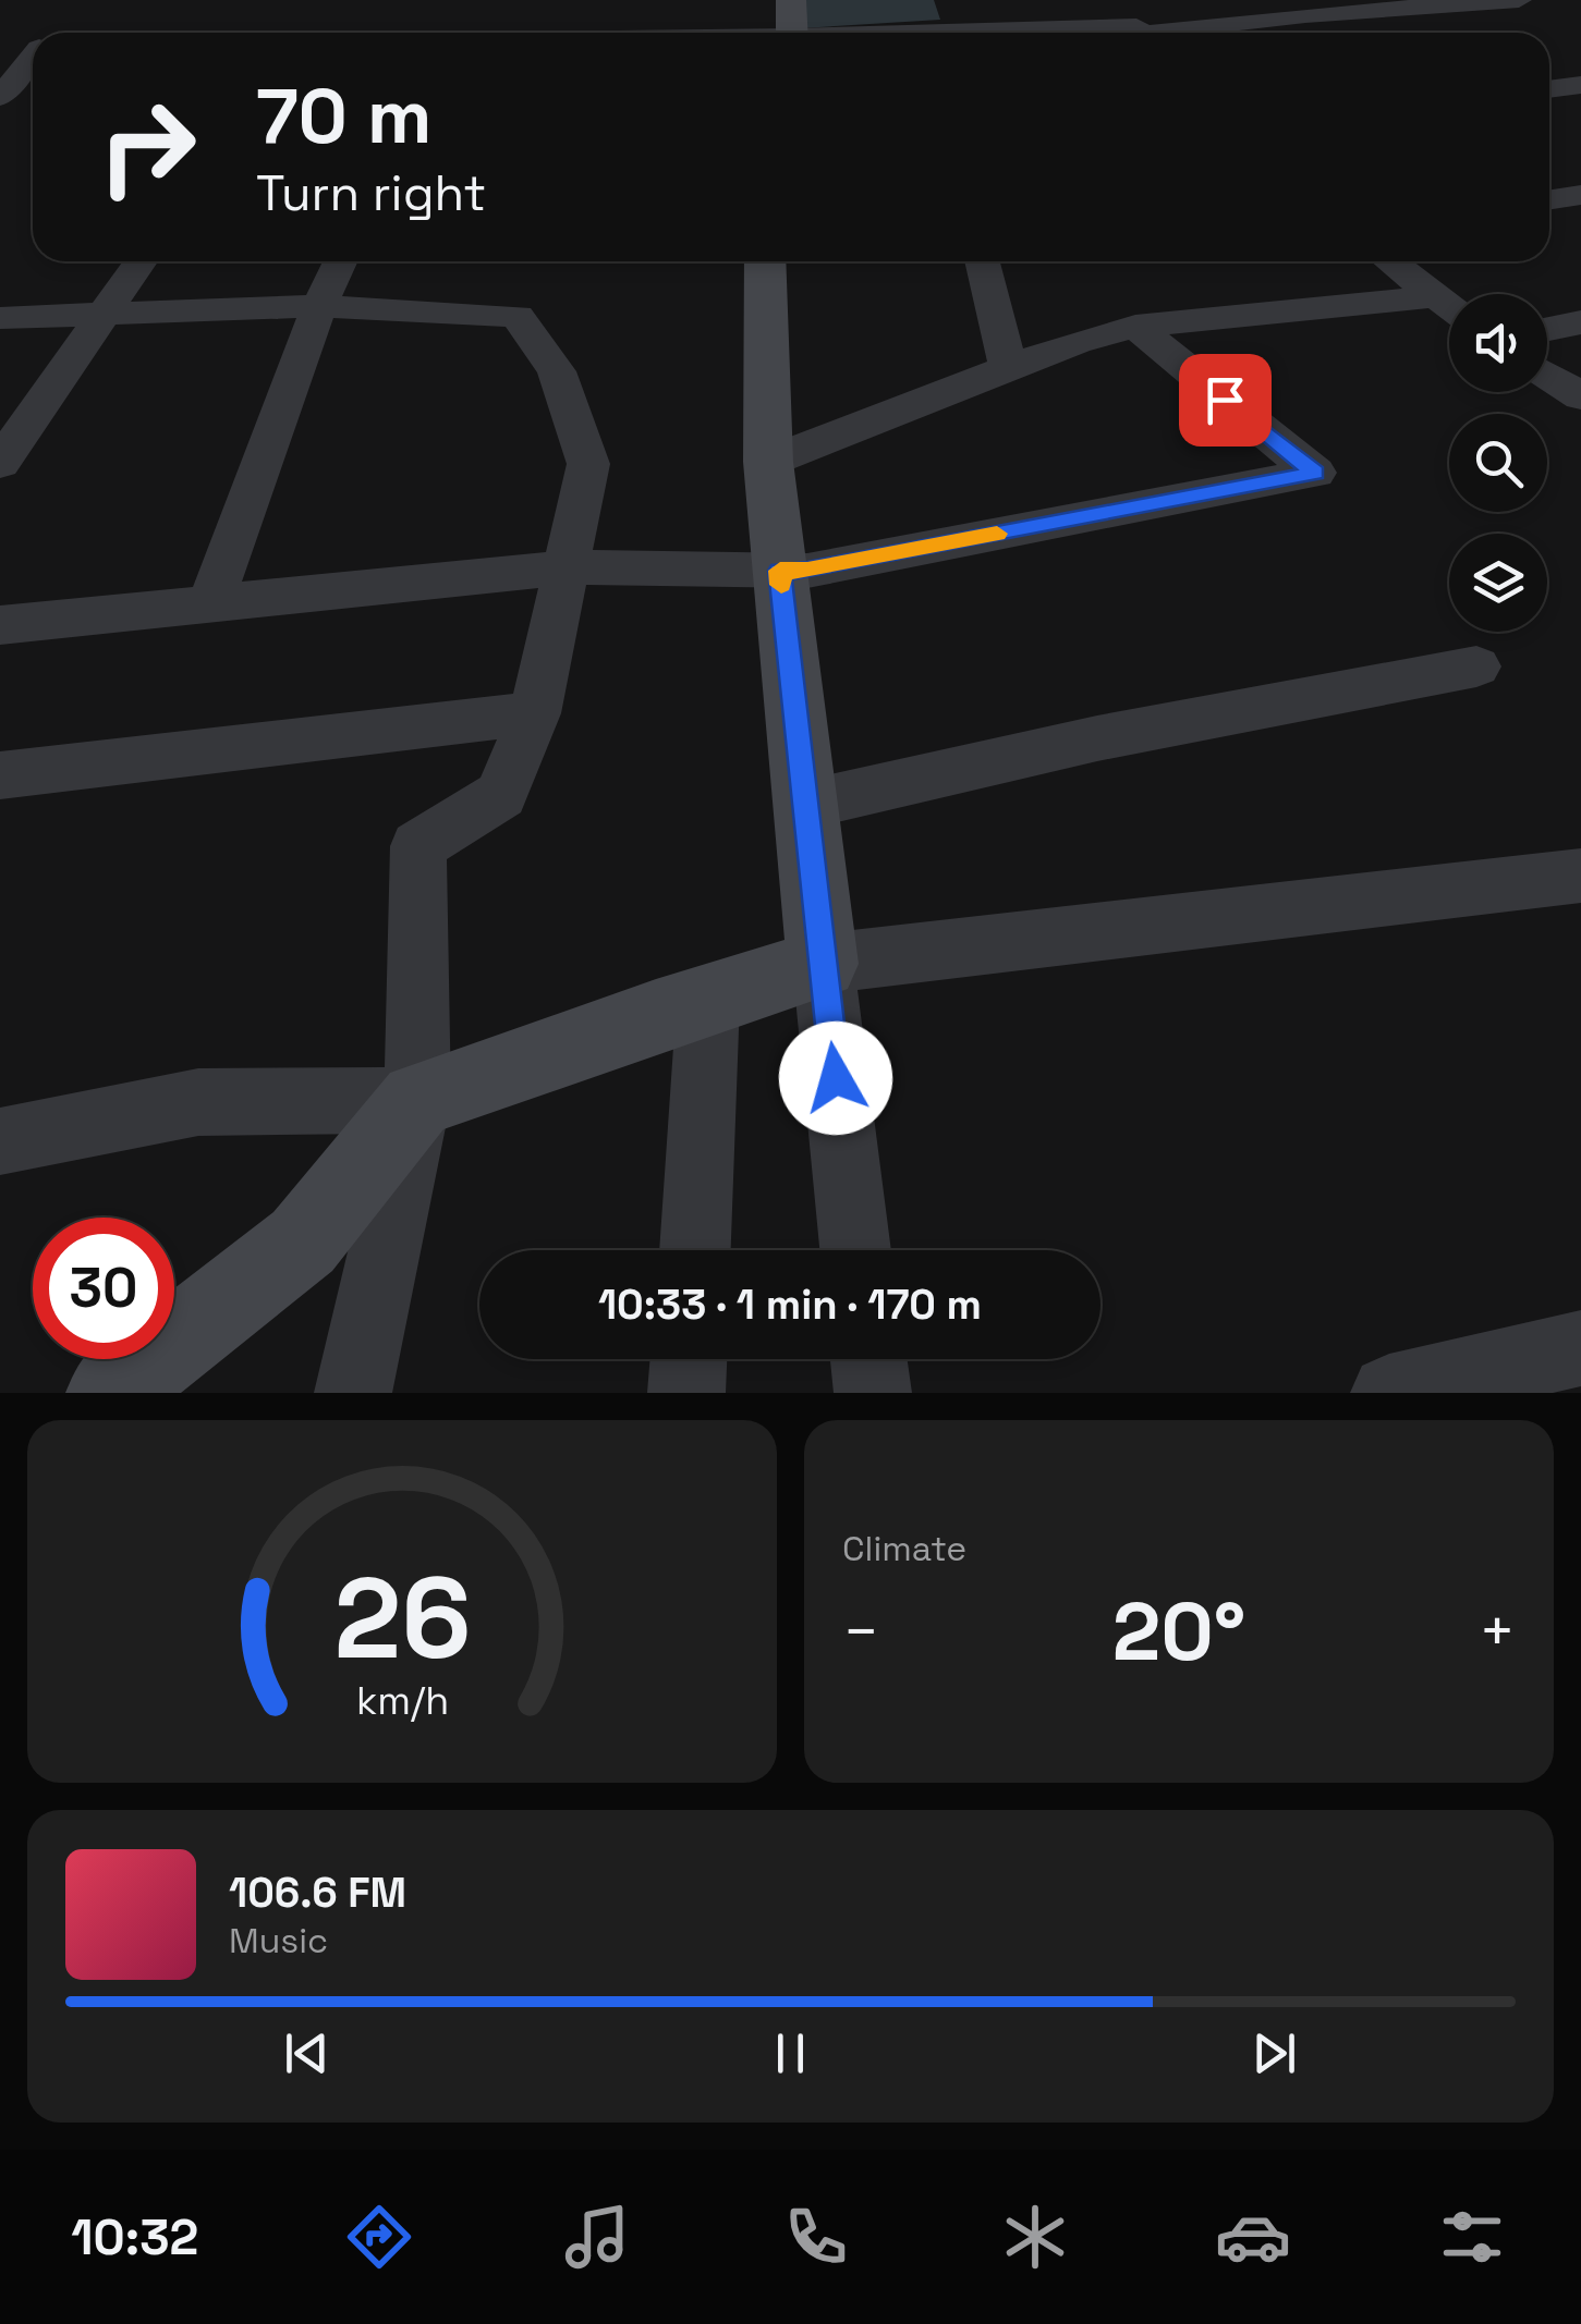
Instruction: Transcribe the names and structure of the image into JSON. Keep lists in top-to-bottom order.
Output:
{
  "page": {
    "turn": ["70 m", "Turn right"],
    "limit": "30",
    "trip": "10:33 · 1 min · 170 m",
    "tile": "Climate",
    "heat": ["−", "20°", "+"],
    "song": ["106.6 FM", "Music"],
    "tabs": "10:32",
    "gauge": ["26", "km/h"]
  }
}
